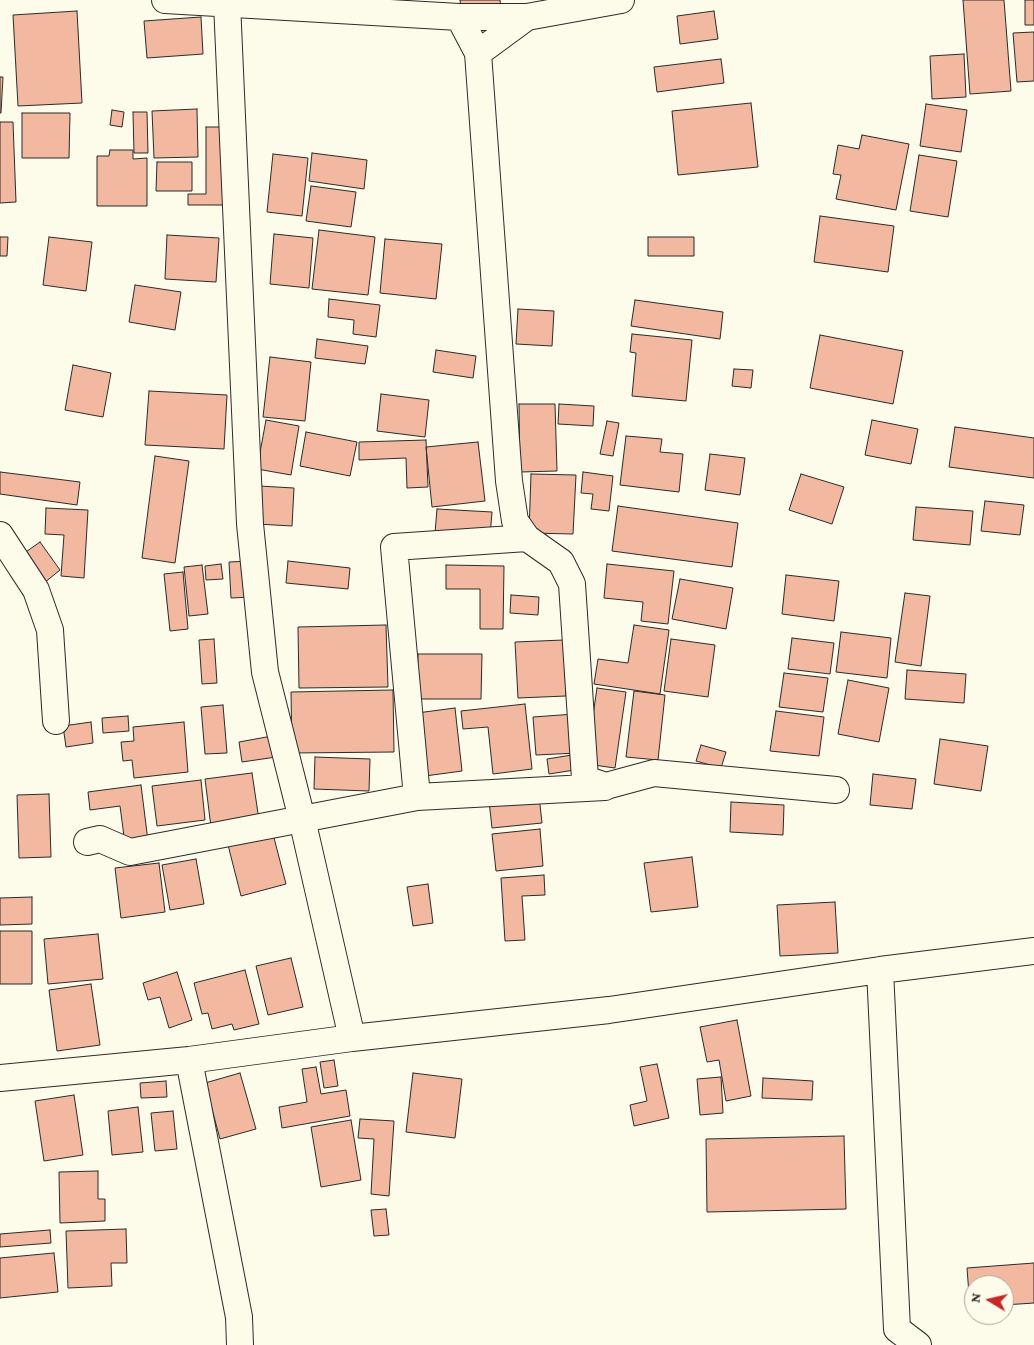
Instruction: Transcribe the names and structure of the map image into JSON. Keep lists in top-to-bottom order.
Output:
{
  "north": "left"
}
